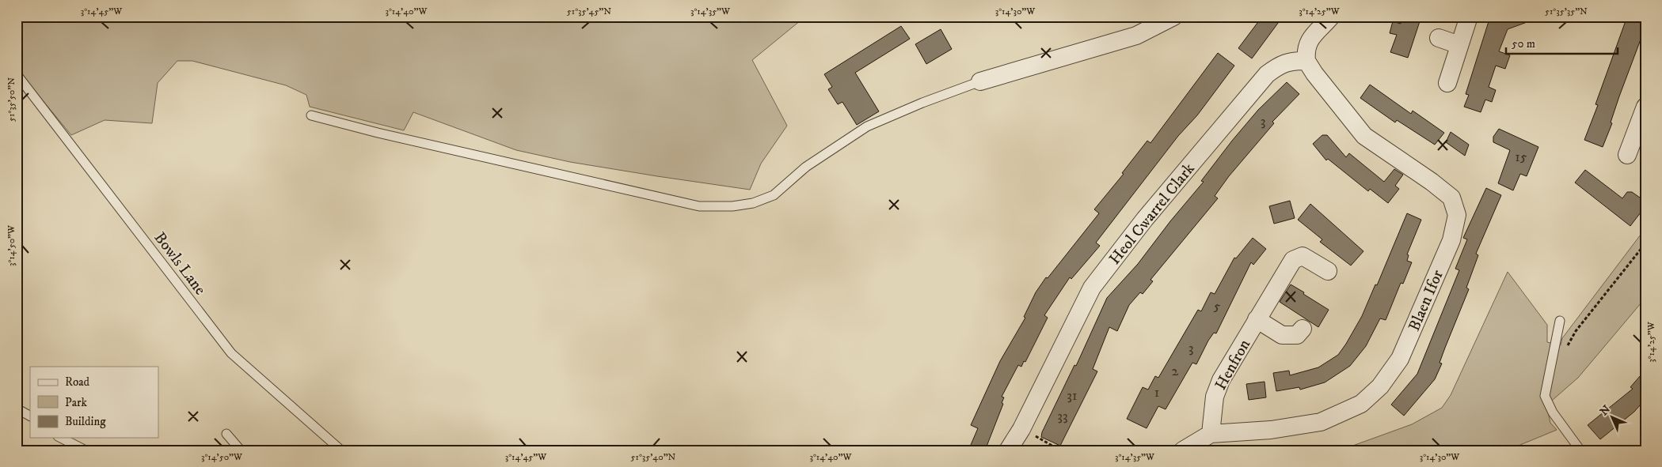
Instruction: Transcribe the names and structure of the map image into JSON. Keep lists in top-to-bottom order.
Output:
{
  "streets": {
    "street": ["Heol Cwarrel Clark", "Blaen Ifor", "Henfron"],
    "lane": ["Bowls Lane"]
  },
  "crossings": [
    ["Heol Cwarrel Clark", "Blaen Ifor"],
    ["Blaen Ifor", "Henfron"]
  ],
  "house_numbers": [
    "3",
    "15",
    "5",
    "3",
    "2",
    "1",
    "31",
    "33"
  ],
  "legend": ["Road", "Park", "Building"],
  "scale_bar": "50 m",
  "north": "top left",
  "coordinates": [
    "3°14'45\"W",
    "3°14'40\"W",
    "51°35'45\"N",
    "3°14'35\"W",
    "3°14'30\"W",
    "3°14'25\"W",
    "51°35'35\"N",
    "51°35'50\"N",
    "3°14'50\"W",
    "51°35'40\"N"
  ]
}
